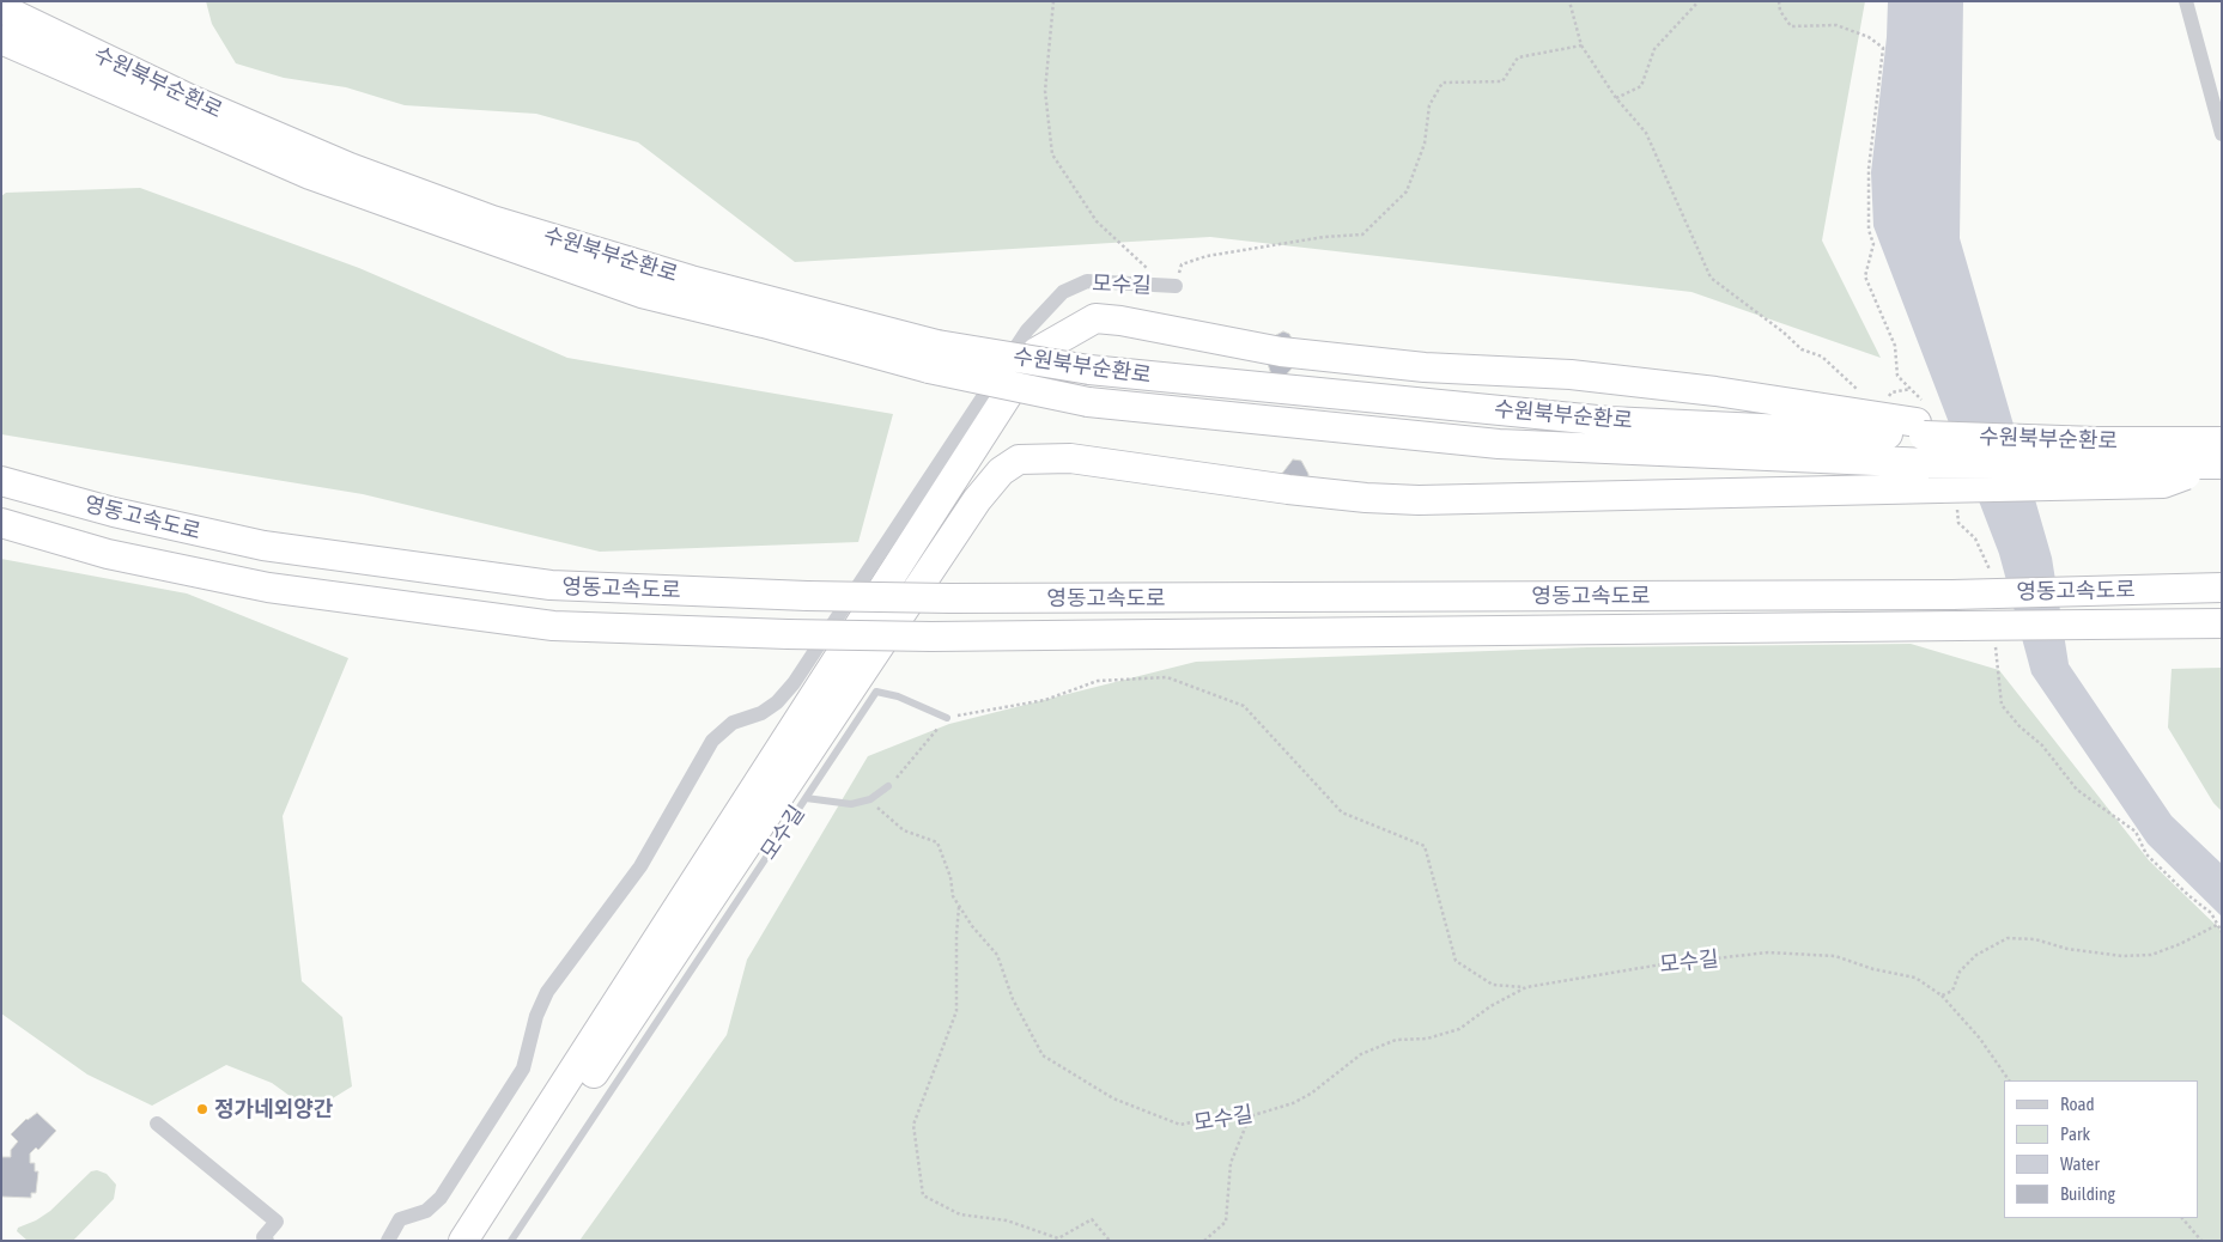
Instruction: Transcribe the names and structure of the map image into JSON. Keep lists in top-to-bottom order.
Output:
{
  "streets": {
    "highway": ["수원북부순환로", "영동고속도로"],
    "street": ["모수길"]
  },
  "places": ["정가네외양간"],
  "legend": [
    "Road",
    "Park",
    "Water",
    "Building"
  ]
}
